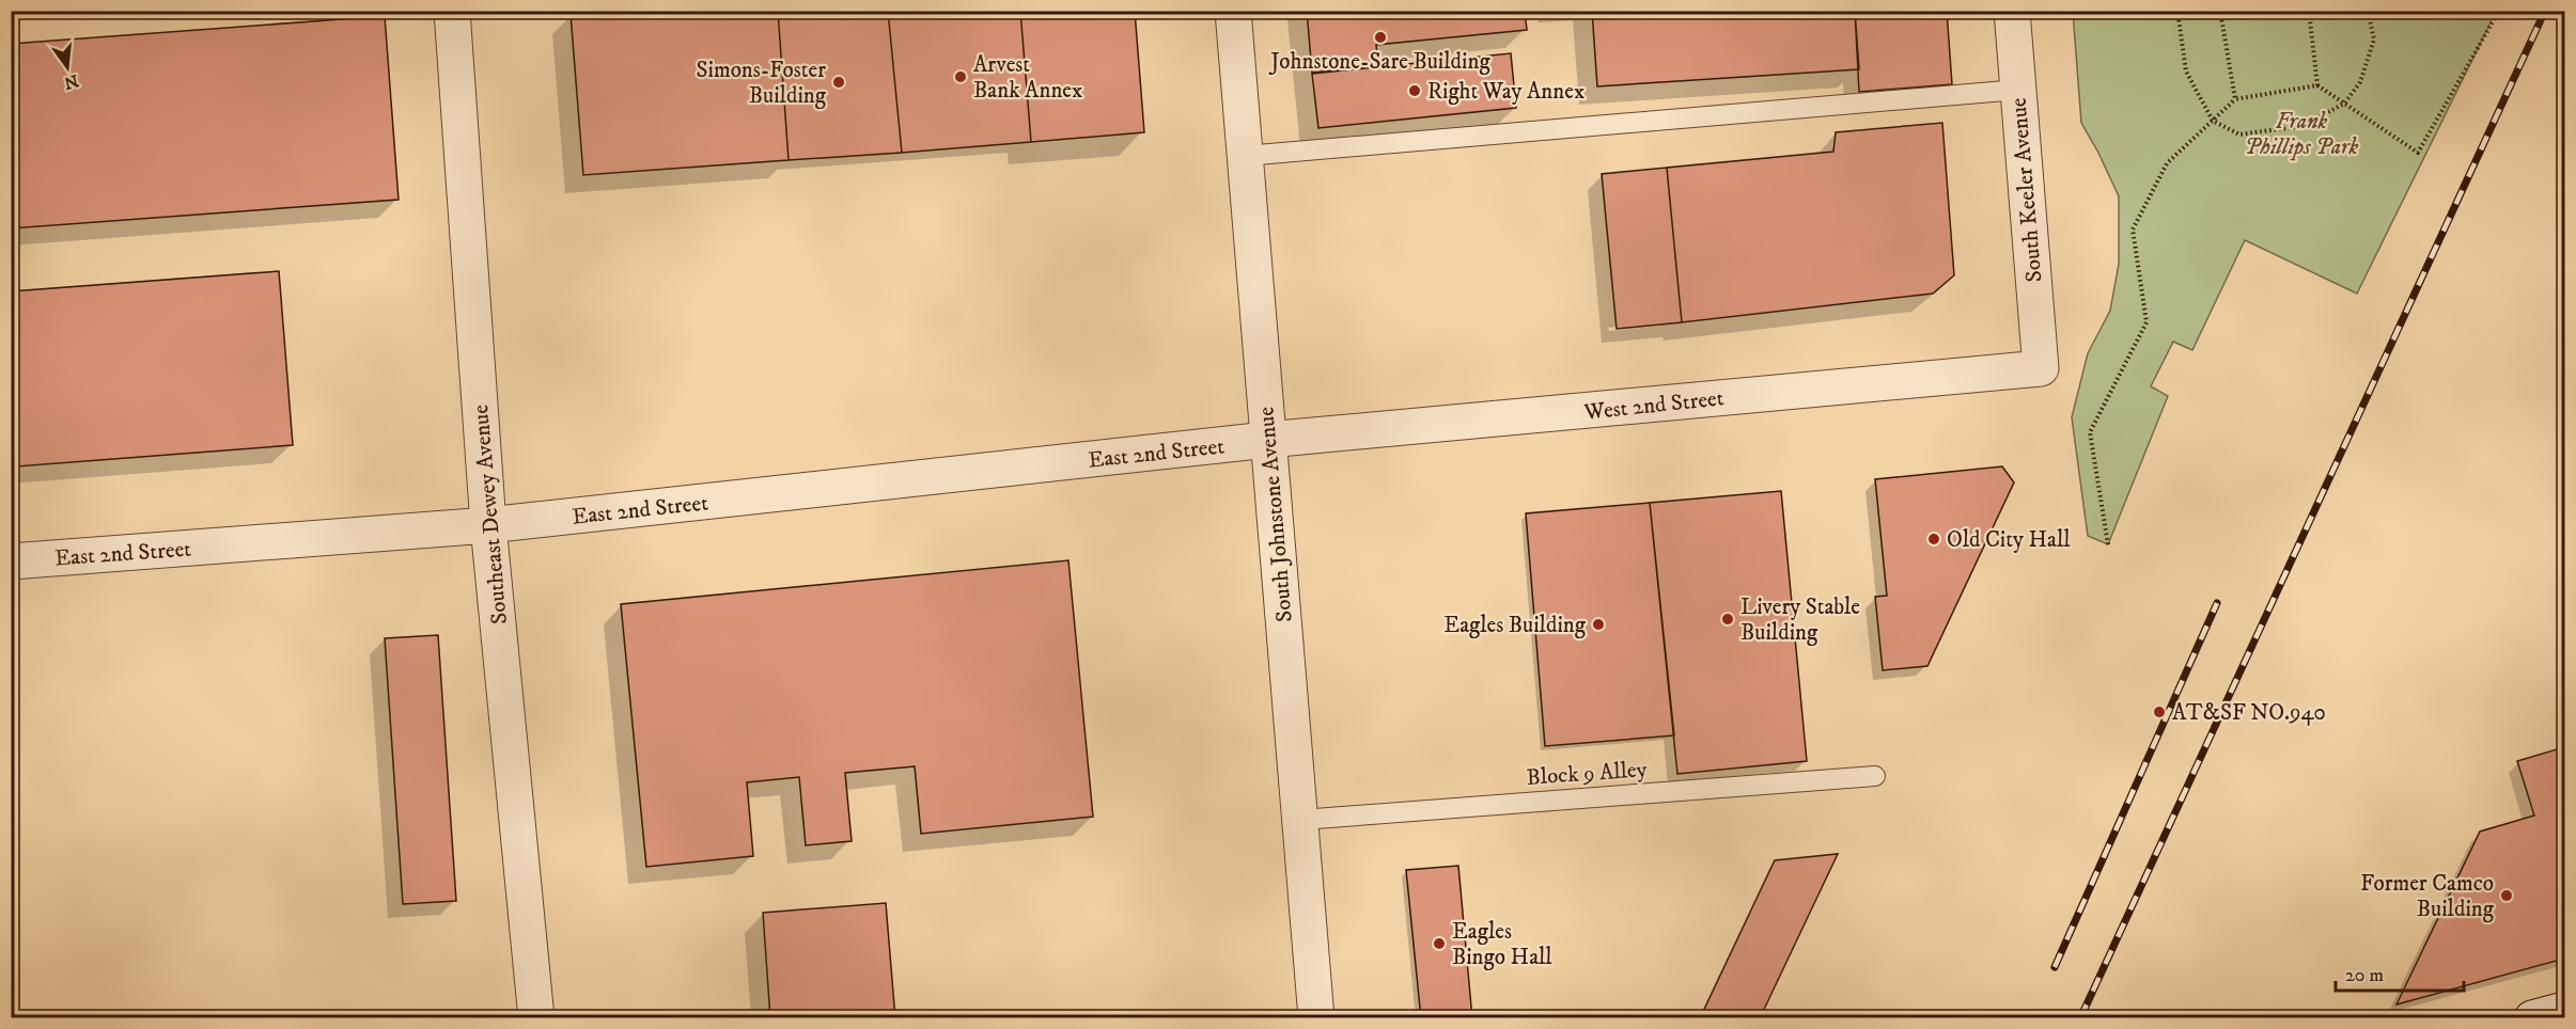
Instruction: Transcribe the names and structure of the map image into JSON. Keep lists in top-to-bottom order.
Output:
{
  "streets": {
    "street": [
      "South Keeler Avenue",
      "West 2nd Street",
      "East 2nd Street",
      "Southeast Dewey Avenue",
      "South Johnstone Avenue"
    ],
    "lane": ["Block 9 Alley"]
  },
  "crossings": [
    ["South Keeler Avenue", "West 2nd Street"],
    ["West 2nd Street", "East 2nd Street"],
    ["West 2nd Street", "South Johnstone Avenue"],
    ["East 2nd Street", "Southeast Dewey Avenue"],
    ["East 2nd Street", "South Johnstone Avenue"],
    ["South Johnstone Avenue", "Block 9 Alley"]
  ],
  "parks": ["Frank Phillips Park"],
  "places": [
    "Johnstone-Sare Building",
    "Arvest Bank Annex",
    "Simons-Foster Building",
    "Right Way Annex",
    "Old City Hall",
    "Livery Stable Building",
    "Eagles Building",
    "AT&SF NO.940",
    "Former Camco Building",
    "Eagles Bingo Hall"
  ],
  "scale_bar": "20 m",
  "north": "bottom"
}
